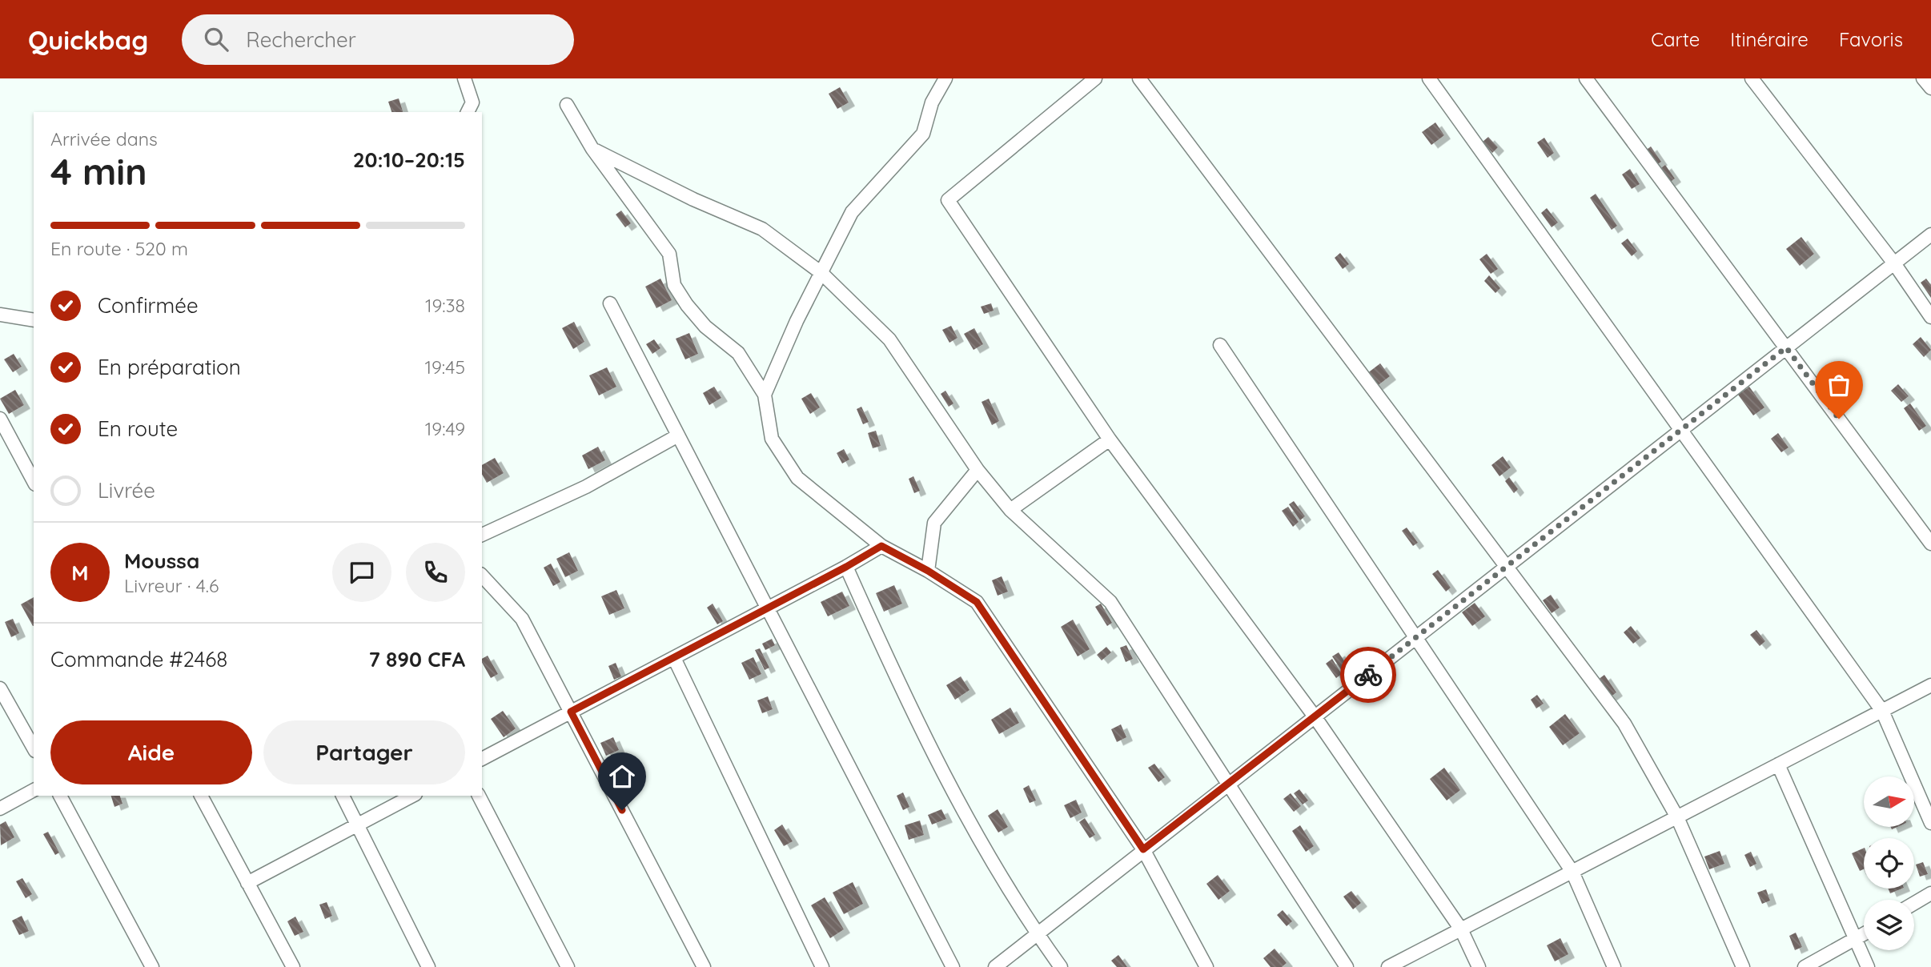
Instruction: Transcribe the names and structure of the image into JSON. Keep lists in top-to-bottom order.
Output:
{
  "north": "right",
  "page": {
    "header": "Quickbag",
    "search": "Rechercher",
    "nav": ["Carte", "Itinéraire", "Favoris"],
    "heading": ["4 min", "Arrivée dans", "20:10–20:15"],
    "panel": [
      "Moussa",
      "Livreur · 4.6",
      "Commande #2468",
      "7 890 CFA"
    ],
    "bar": "En route · 520 m",
    "list": [
      ["Confirmée", "19:38"],
      ["En préparation", "19:45"],
      ["En route", "19:49"],
      "Livrée"
    ],
    "round": "M",
    "buttons": ["Aide", "Partager"]
  }
}
